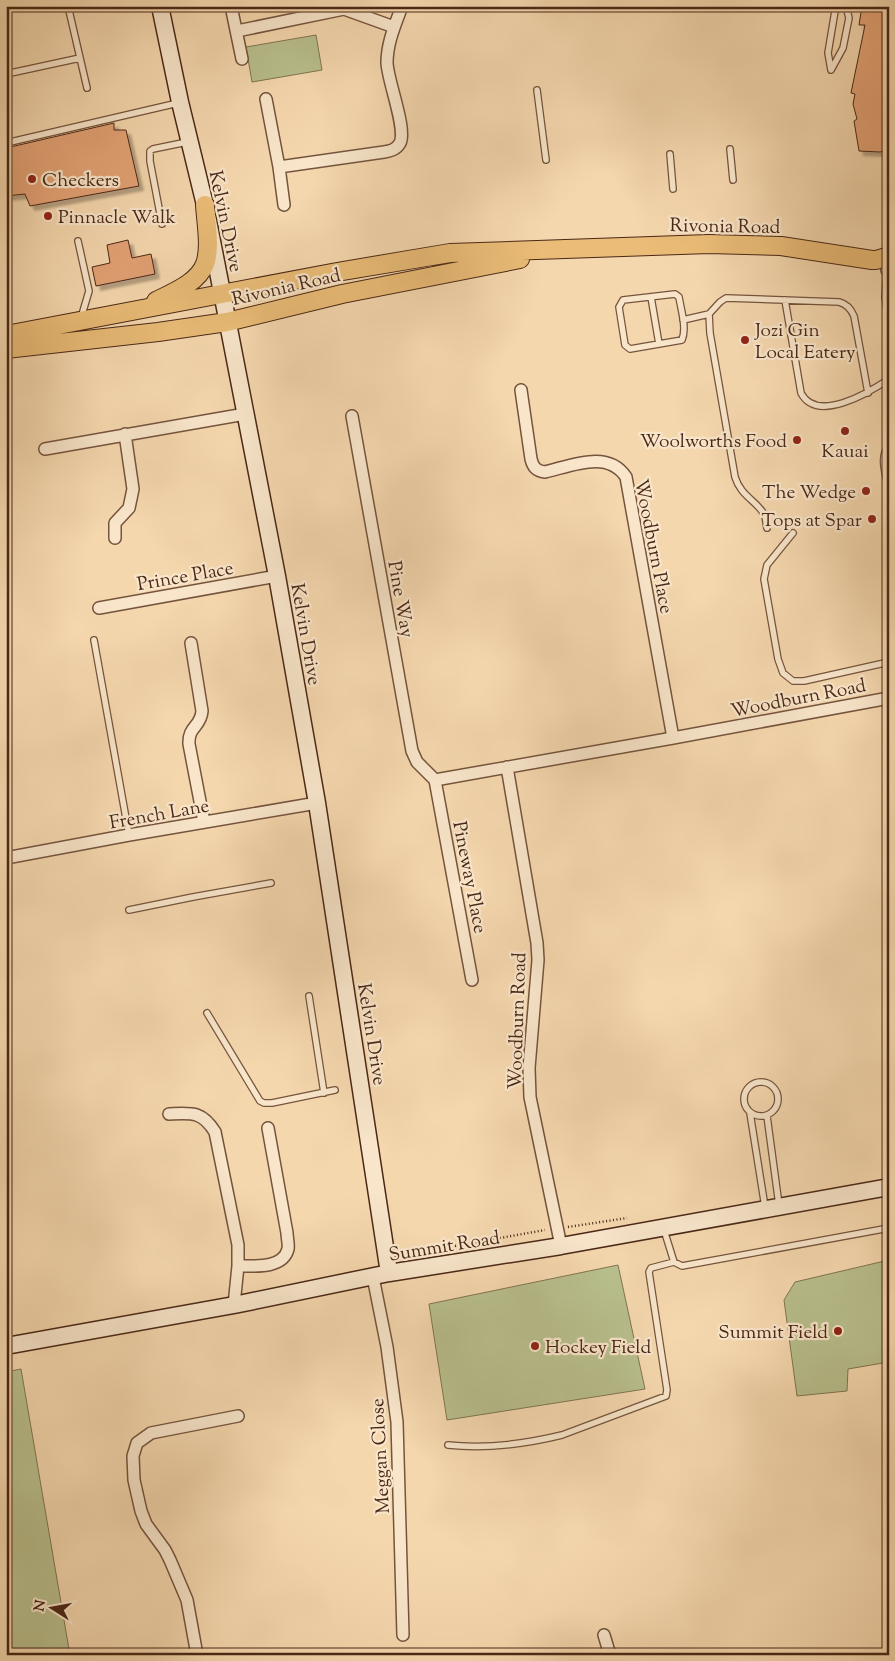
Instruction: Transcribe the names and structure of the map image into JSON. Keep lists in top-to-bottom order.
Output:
{
  "streets": {
    "main road": ["Kelvin Drive", "Rivonia Road", "Summit Road"],
    "street": [
      "Woodburn Place",
      "Prince Place",
      "Pine Way",
      "Woodburn Road",
      "French Lane",
      "Pineway Place",
      "Meggan Close"
    ]
  },
  "crossings": [
    ["Kelvin Drive", "Rivonia Road"],
    ["Kelvin Drive", "Prince Place"],
    ["Kelvin Drive", "French Lane"],
    ["Kelvin Drive", "Summit Road"],
    ["Kelvin Drive", "Meggan Close"],
    ["Woodburn Place", "Woodburn Road"],
    ["Pine Way", "Woodburn Road"],
    ["Pine Way", "Pineway Place"],
    ["Woodburn Road", "Pineway Place"],
    ["Woodburn Road", "Summit Road"],
    ["Summit Road", "Meggan Close"]
  ],
  "places": [
    "Checkers",
    "Pinnacle Walk",
    "Jozi Gin Local Eatery",
    "Kauai",
    "Woolworths Food",
    "The Wedge",
    "Tops at Spar",
    "Summit Field",
    "Hockey Field"
  ],
  "north": "left"
}
